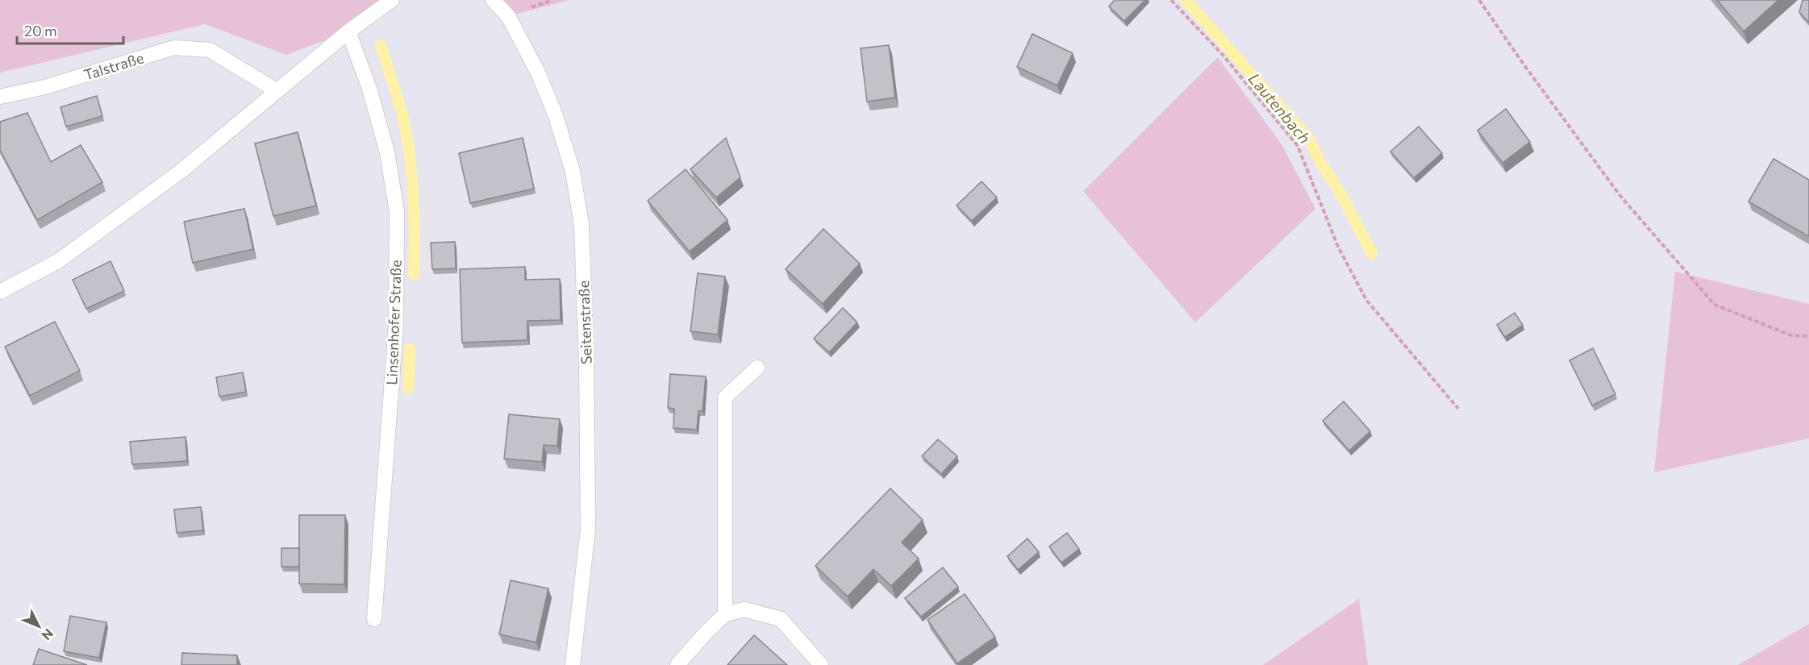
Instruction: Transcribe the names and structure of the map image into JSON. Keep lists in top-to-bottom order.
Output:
{
  "streets": {
    "street": ["Talstraße", "Linsenhofer Straße", "Seitenstraße"]
  },
  "water": ["Lautenbach"],
  "scale_bar": "20 m",
  "north": "bottom right"
}
